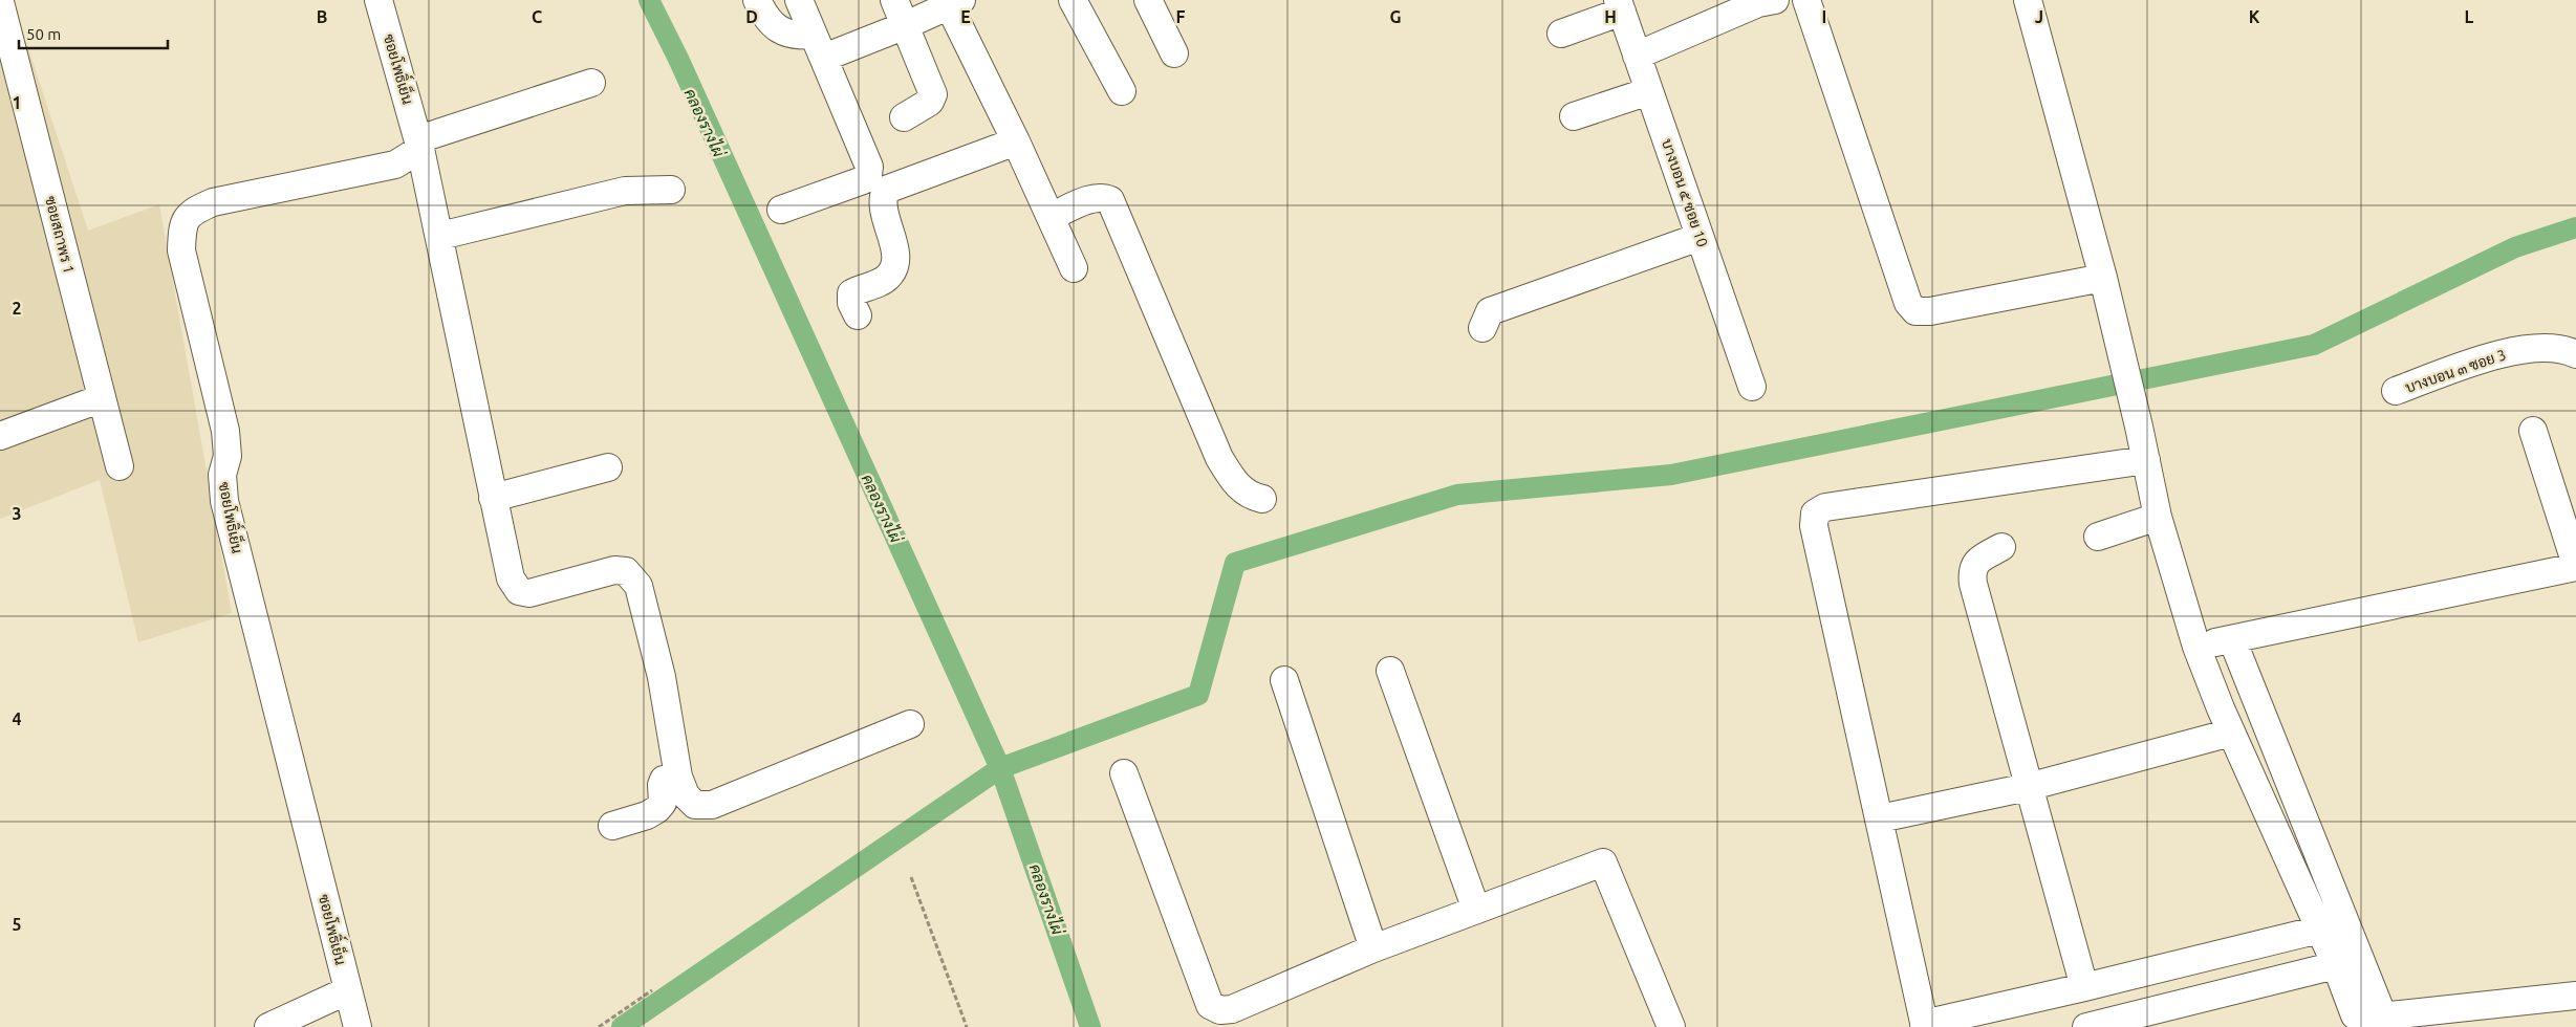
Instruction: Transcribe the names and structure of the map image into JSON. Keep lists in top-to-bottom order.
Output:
{
  "streets": {
    "street": [
      "ซอยโพธิ์เย็น",
      "บางบอน ๕ ซอย 10",
      "ซอยสถาพร 1",
      "บางบอน ๓ ซอย 3"
    ]
  },
  "water": ["คลองรางไผ่"],
  "scale_bar": "50 m",
  "grid": {
    "columns": [
      "B",
      "C",
      "D",
      "E",
      "F",
      "G",
      "H",
      "I",
      "J",
      "K",
      "L"
    ],
    "rows": [
      "1",
      "2",
      "3",
      "4",
      "5"
    ]
  }
}
